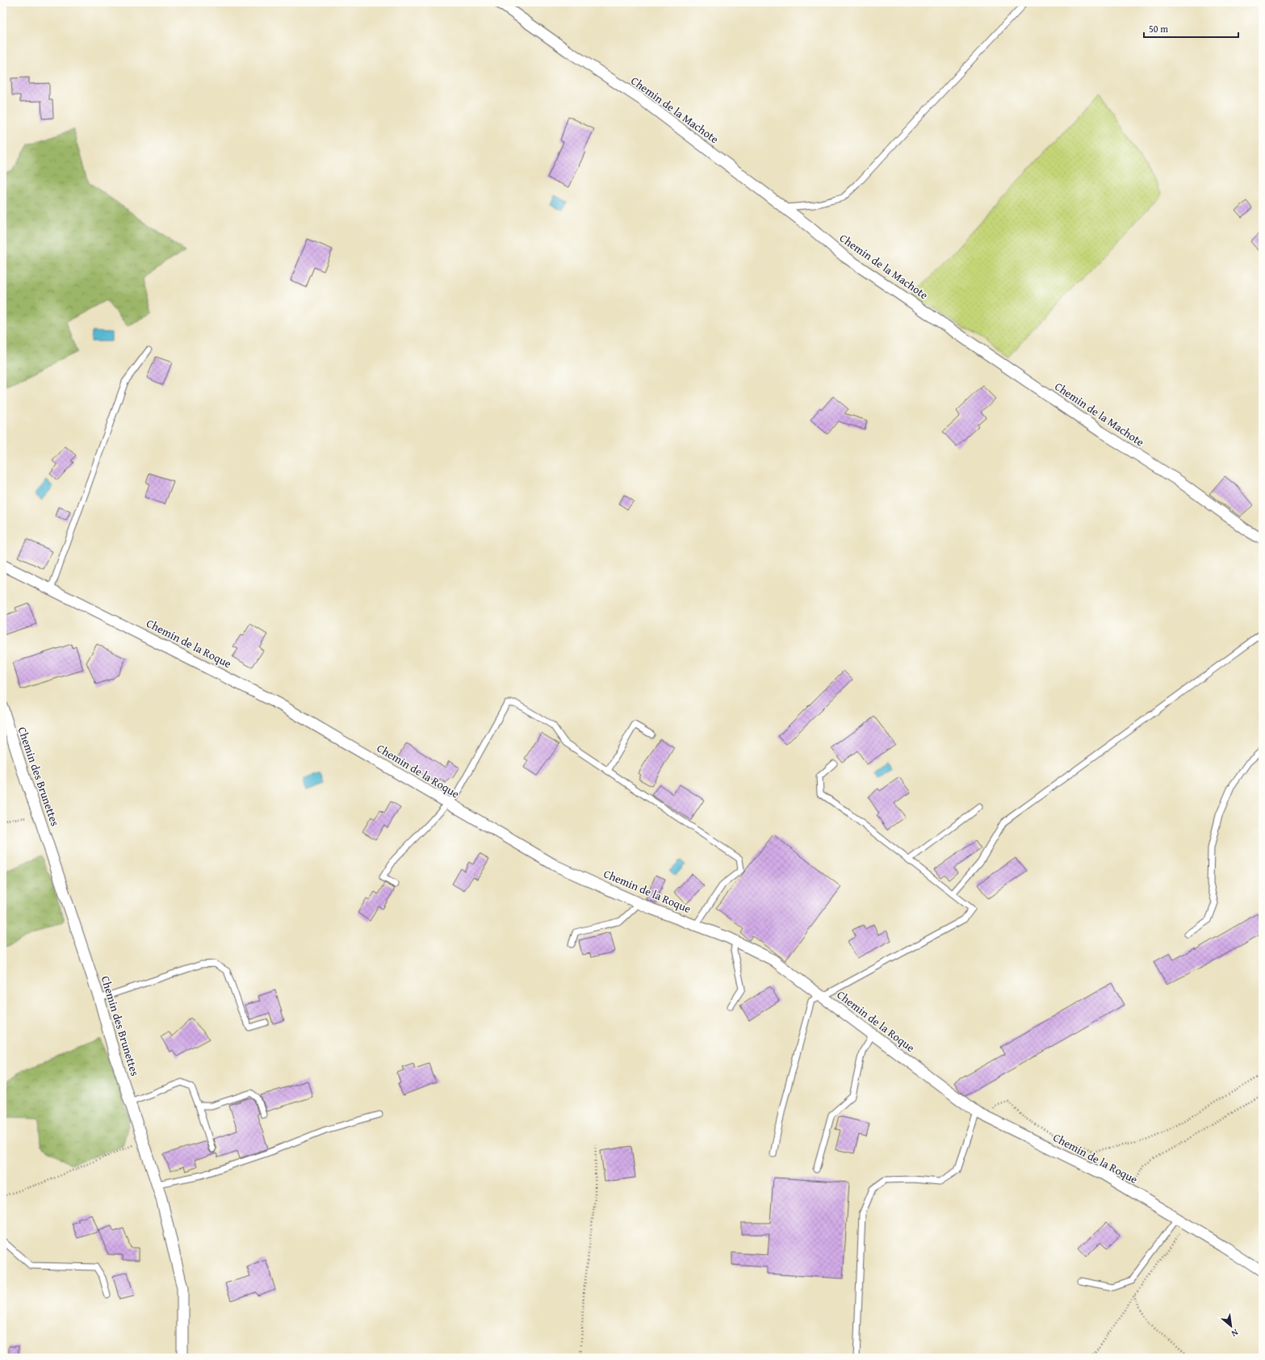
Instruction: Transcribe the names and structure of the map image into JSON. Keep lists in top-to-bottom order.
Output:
{
  "streets": {
    "street": ["Chemin de la Machote", "Chemin de la Roque", "Chemin des Brunettes"]
  },
  "scale_bar": "50 m",
  "north": "bottom right"
}
